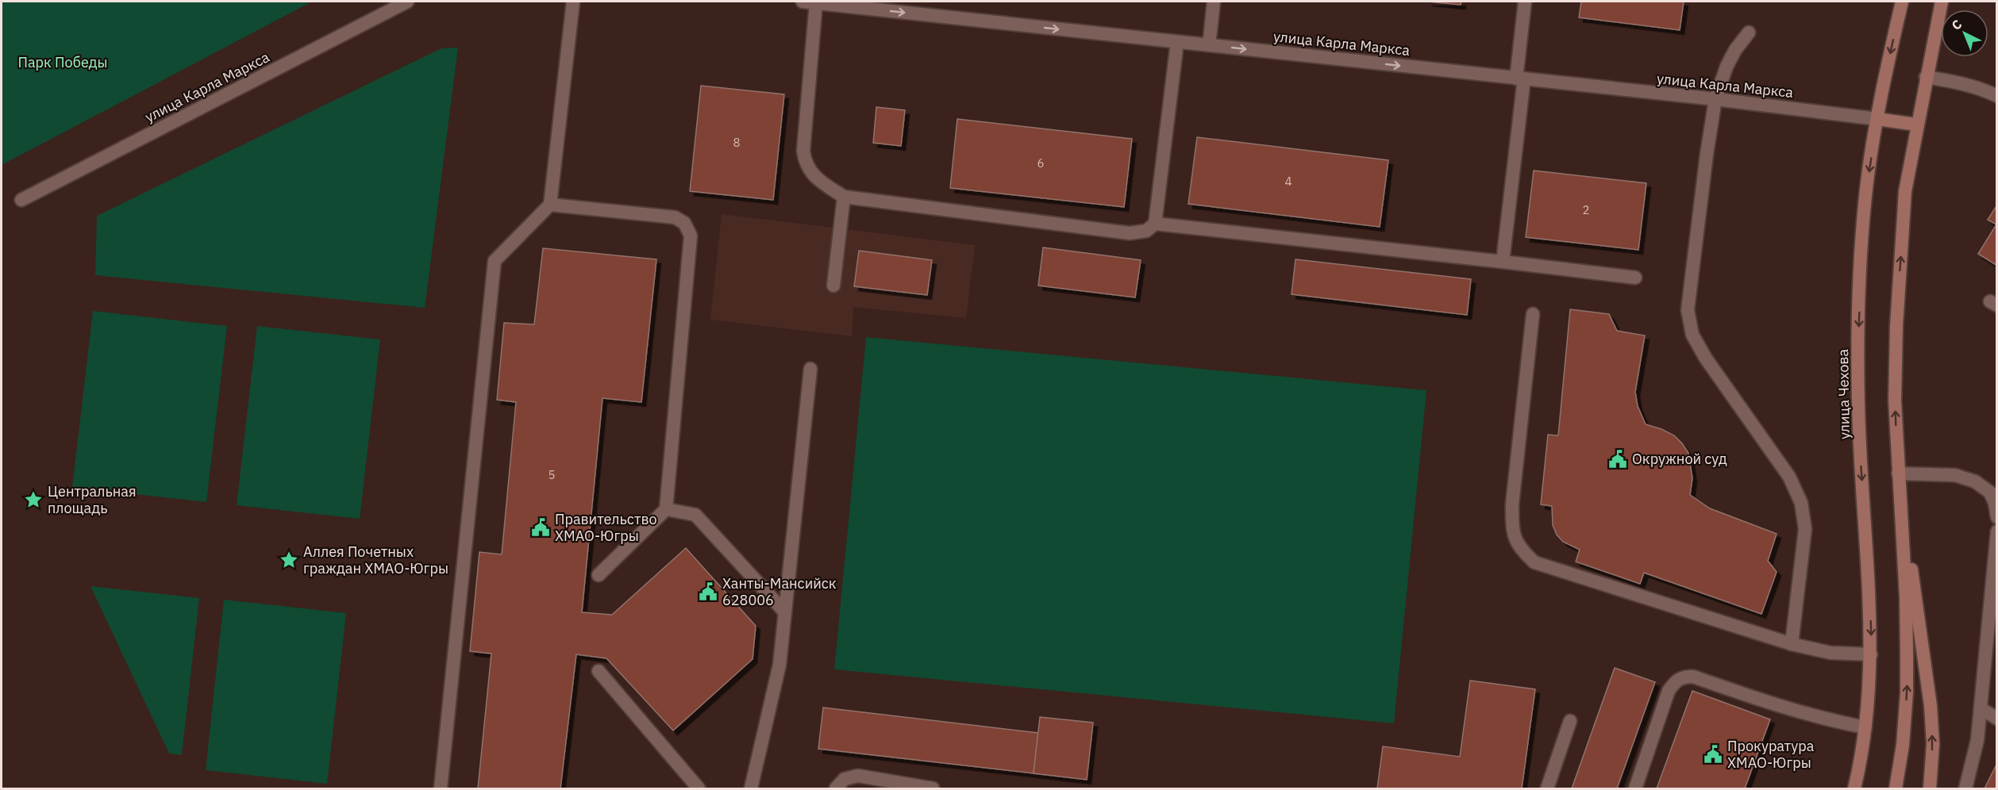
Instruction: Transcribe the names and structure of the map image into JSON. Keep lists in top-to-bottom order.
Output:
{
  "streets": {
    "main road": ["улица Чехова"],
    "street": ["улица Карла Маркса"]
  },
  "crossings": [
    ["улица Карла Маркса", "улица Чехова"]
  ],
  "one_way": ["улица Карла Маркса"],
  "parks": ["Парк Победы"],
  "places": {
    "public building": [
      "Окружной суд",
      "Правительство ХМАО-Югры",
      "Ханты-Мансийск 628006",
      "Прокуратура ХМАО-Югры"
    ],
    "place": ["Центральная площадь", "Аллея Почетных граждан ХМАО-Югры"]
  },
  "house_numbers": [
    "8",
    "6",
    "4",
    "2",
    "5"
  ],
  "north": "top left"
}
